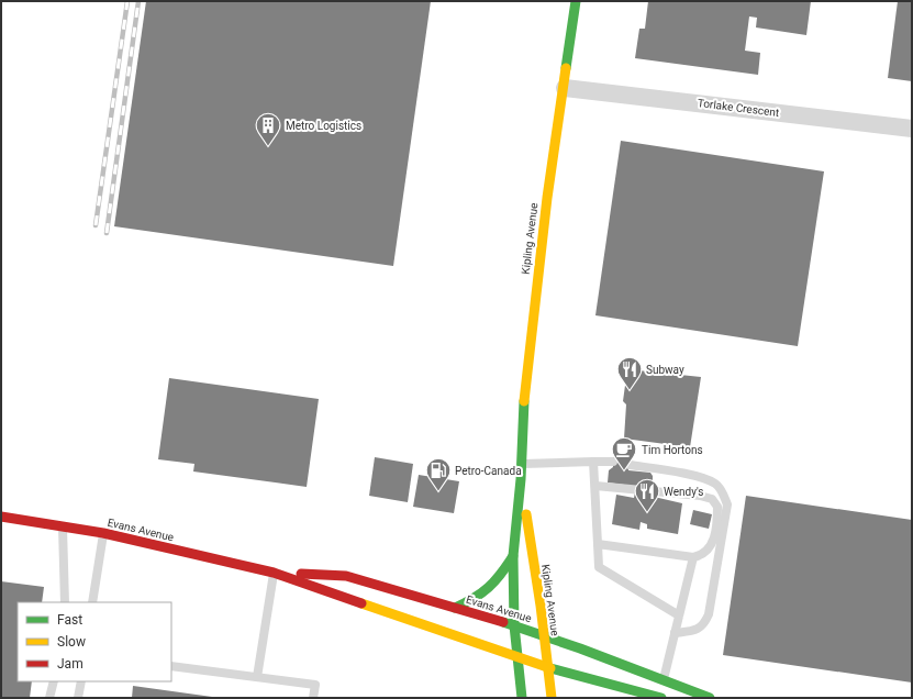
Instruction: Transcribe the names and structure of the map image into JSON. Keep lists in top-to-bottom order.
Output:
{
  "streets": {
    "main road": ["Kipling Avenue", "Evans Avenue"],
    "street": ["Torlake Crescent"]
  },
  "crossings": [
    ["Torlake Crescent", "Kipling Avenue"],
    ["Kipling Avenue", "Evans Avenue"]
  ],
  "places": {
    "building": ["Metro Logistics"],
    "restaurant": ["Subway", "Wendy's"],
    "cafe": ["Tim Hortons"],
    "fuel station": ["Petro-Canada"]
  },
  "legend": ["Fast", "Slow", "Jam"]
}
